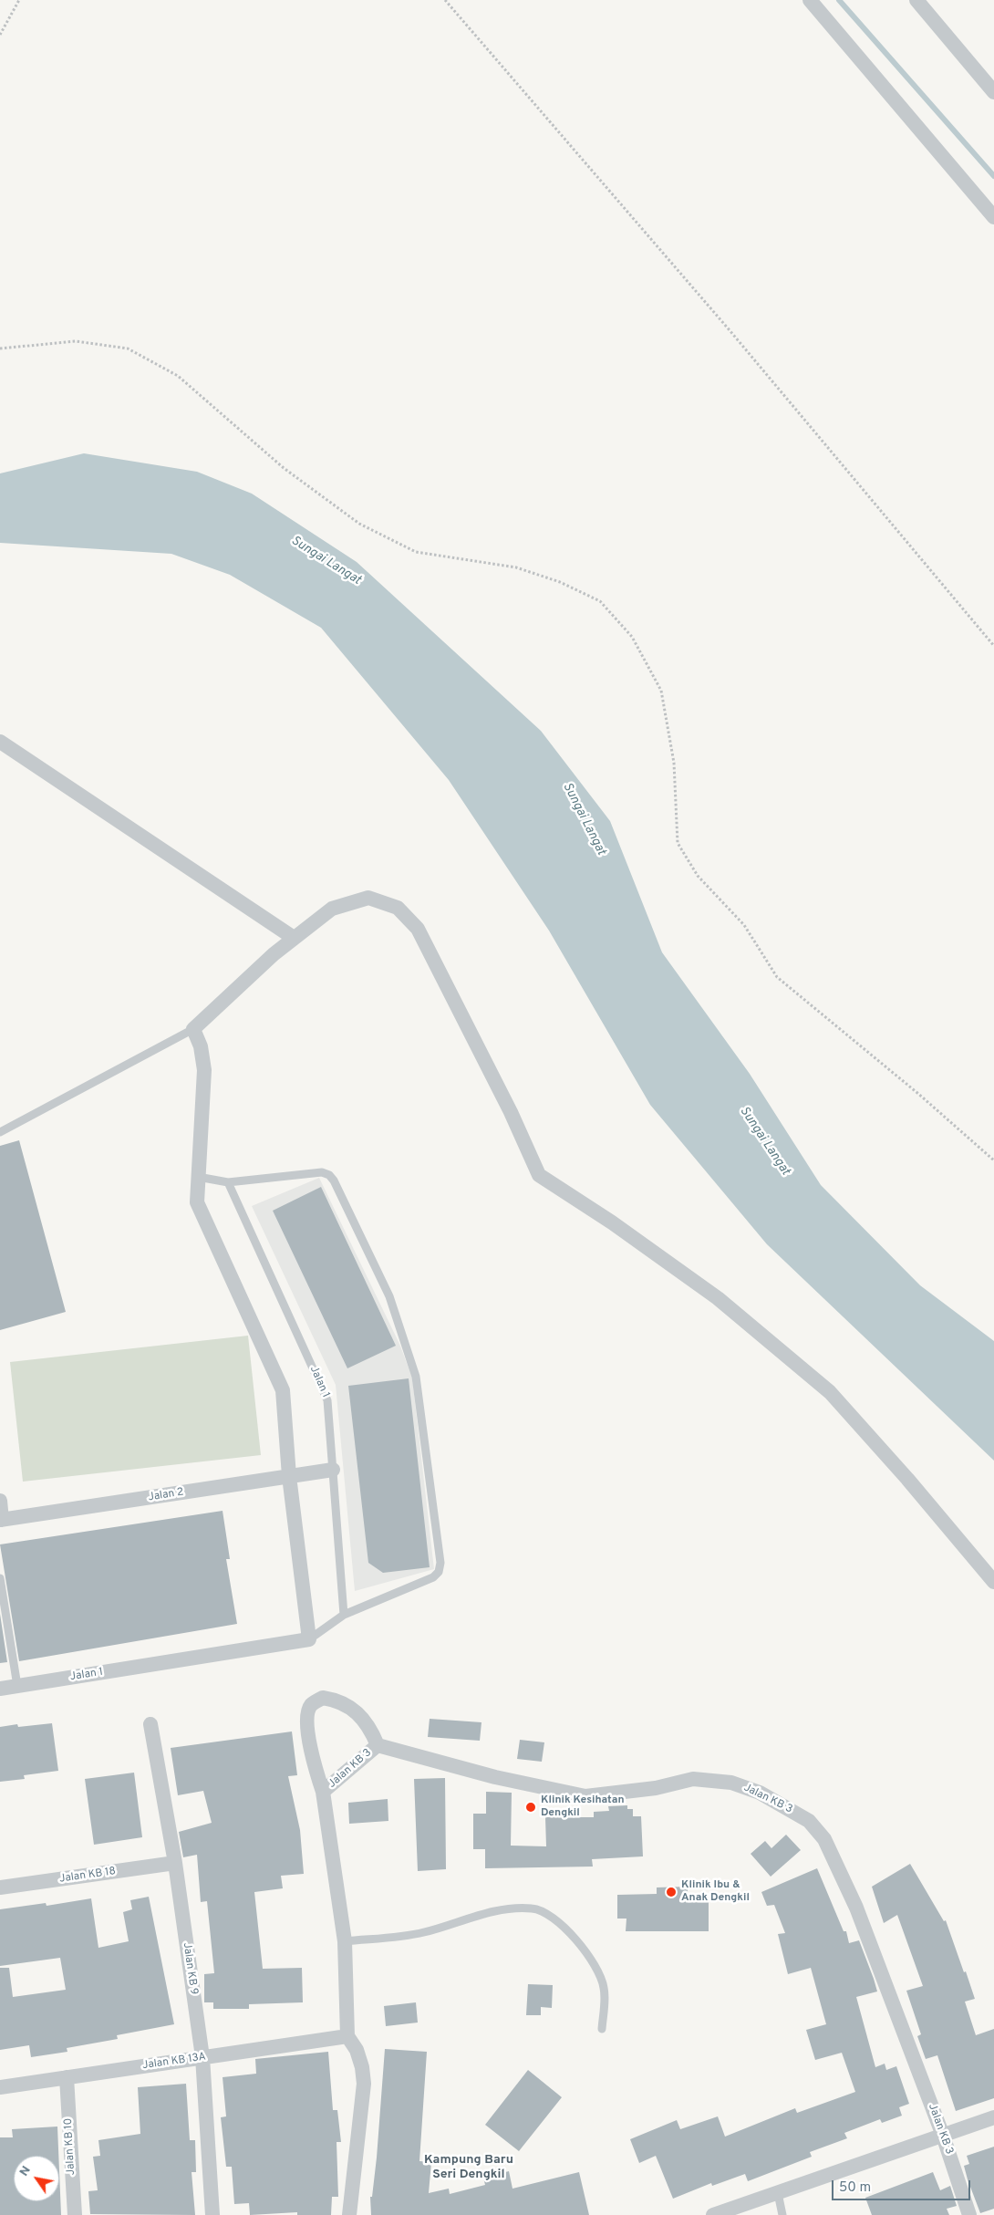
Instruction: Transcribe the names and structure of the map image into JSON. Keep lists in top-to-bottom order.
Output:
{
  "streets": {
    "street": [
      "Jalan 1",
      "Jalan 2",
      "Jalan KB 3",
      "Jalan KB 18",
      "Jalan KB 9",
      "Jalan KB 13A",
      "Jalan KB 10"
    ]
  },
  "crossings": [
    ["Jalan 1", "Jalan 2"],
    ["Jalan KB 18", "Jalan KB 9"],
    ["Jalan KB 9", "Jalan KB 13A"],
    ["Jalan KB 13A", "Jalan KB 10"]
  ],
  "districts": ["Kampung Baru Seri Dengkil"],
  "water": ["Sungai Langat"],
  "places": ["Klinik Kesihatan Dengkil", "Klinik Ibu & Anak Dengkil"],
  "scale_bar": "50 m",
  "north": "top left"
}
